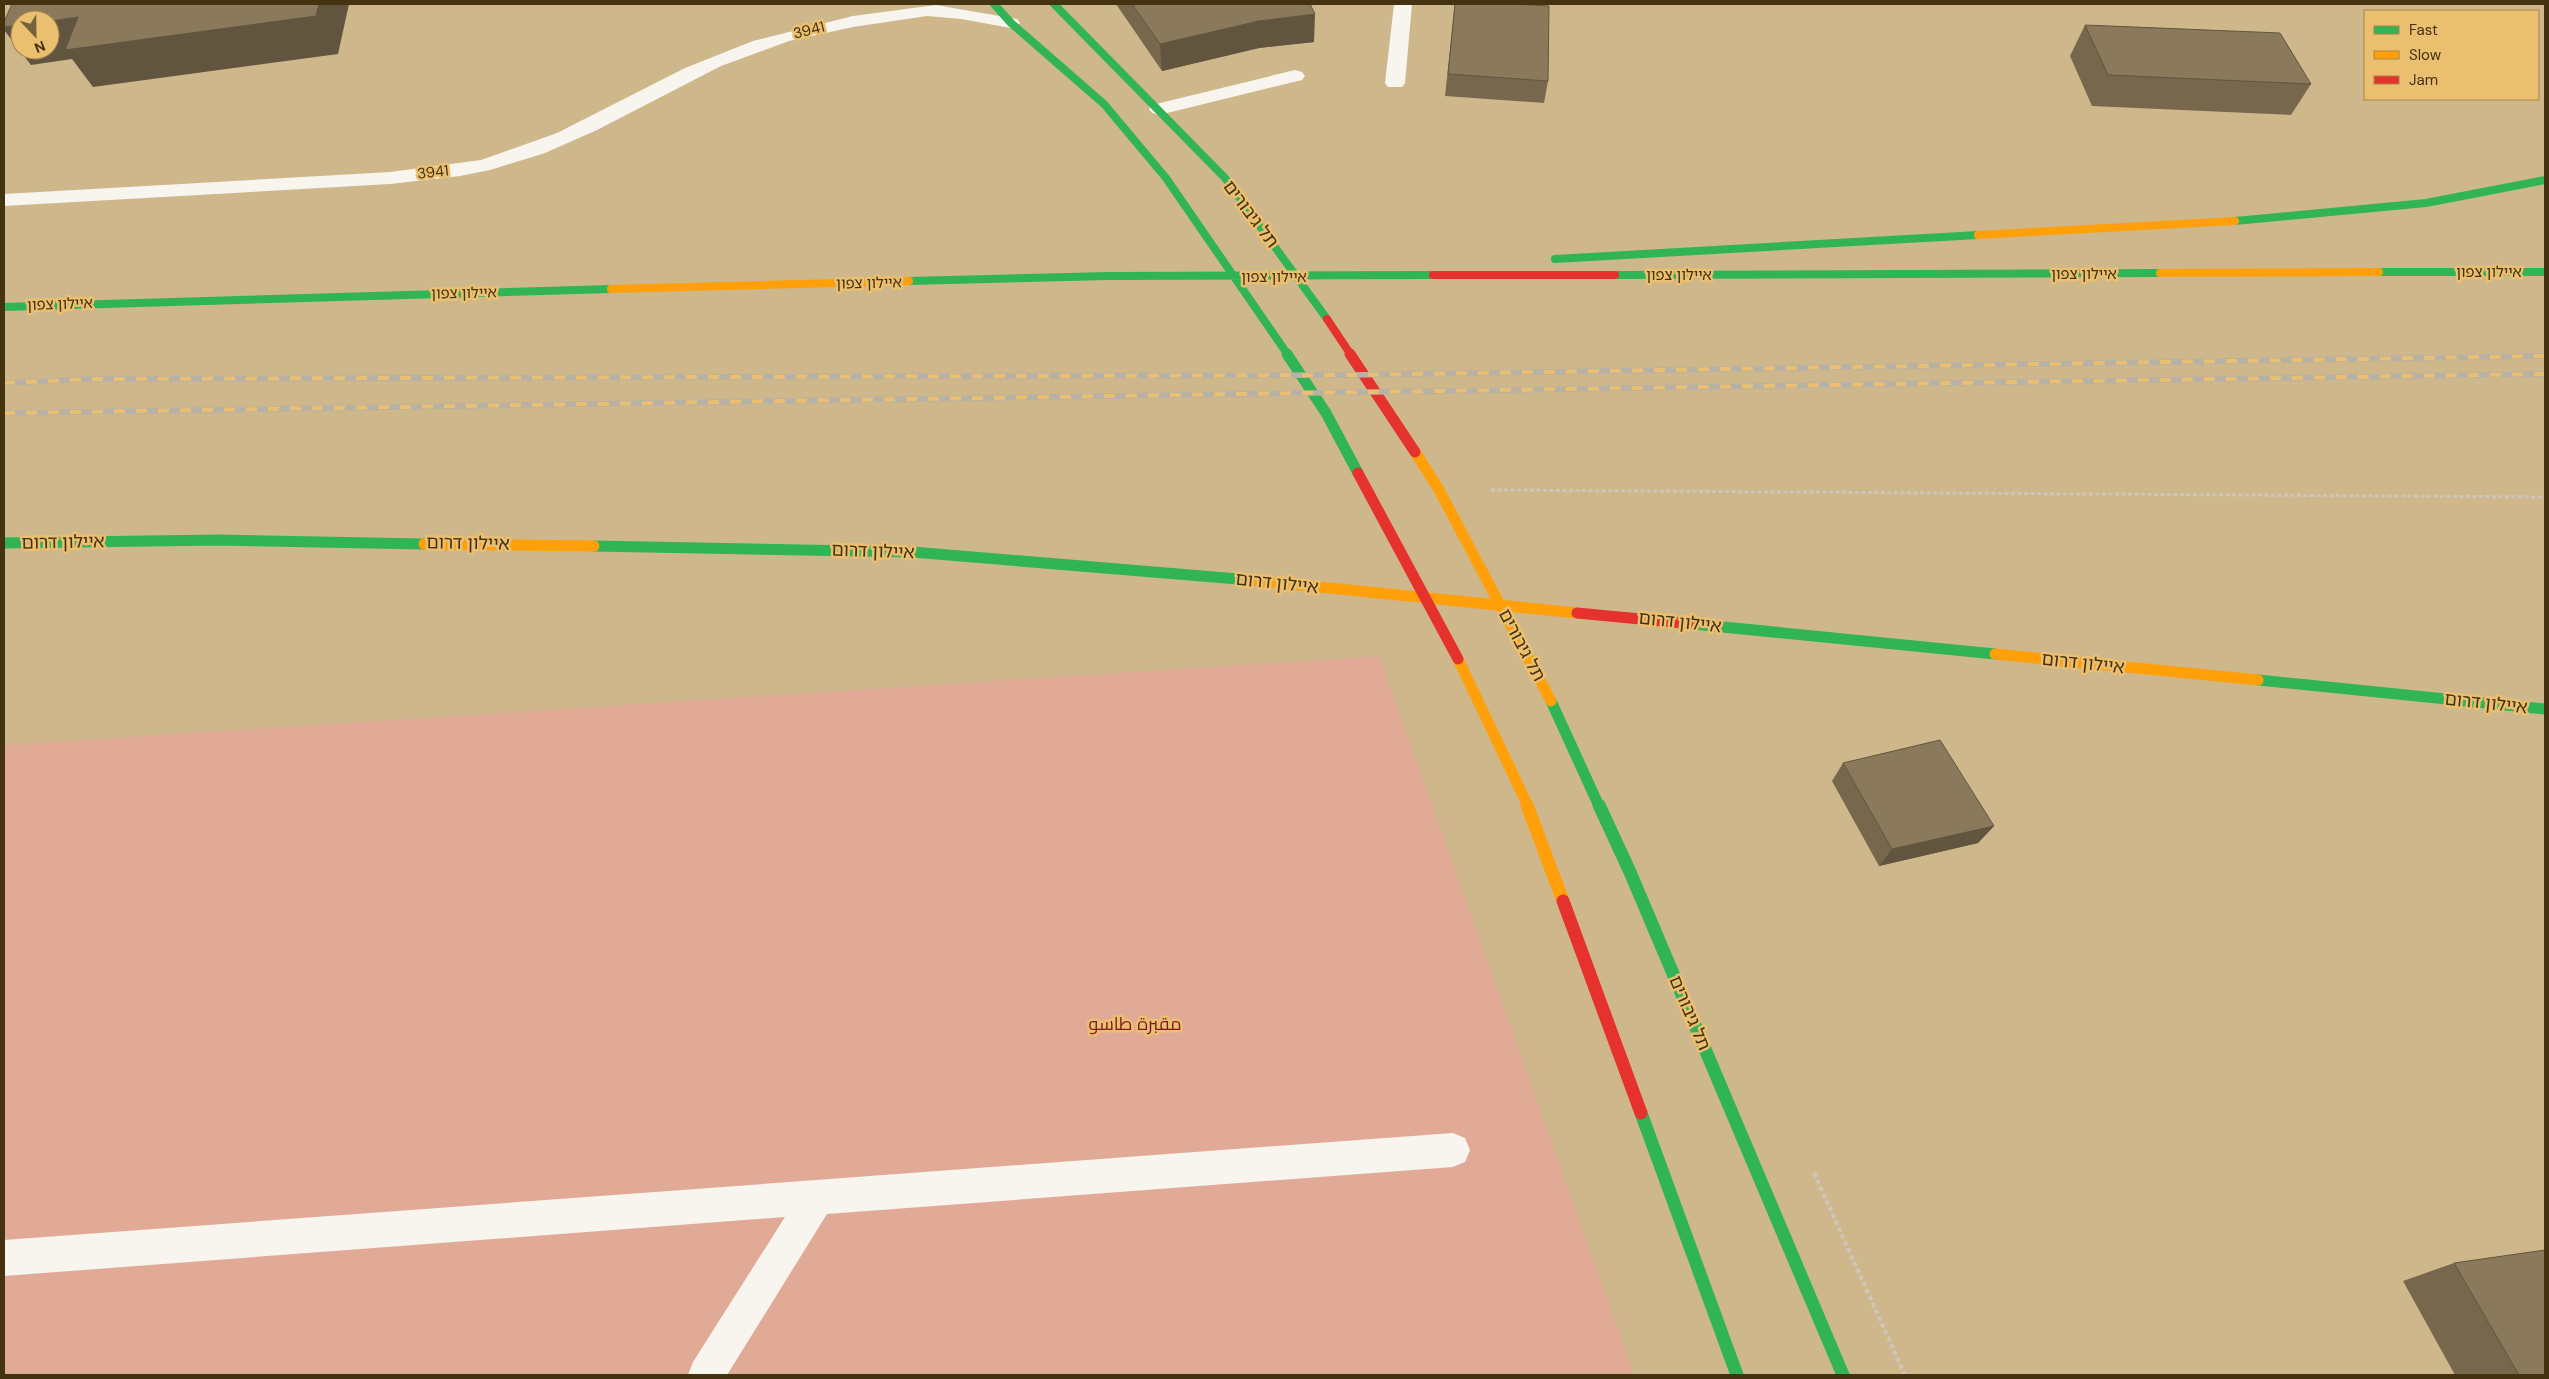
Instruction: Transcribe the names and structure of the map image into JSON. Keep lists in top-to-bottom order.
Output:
{
  "streets": {
    "main road": ["תל גיבורים", "איילון צפון", "איילון דרום"],
    "street": ["3941"]
  },
  "parks": ["مقبرة طاسو"],
  "legend": ["Fast", "Slow", "Jam"],
  "north": "bottom"
}
